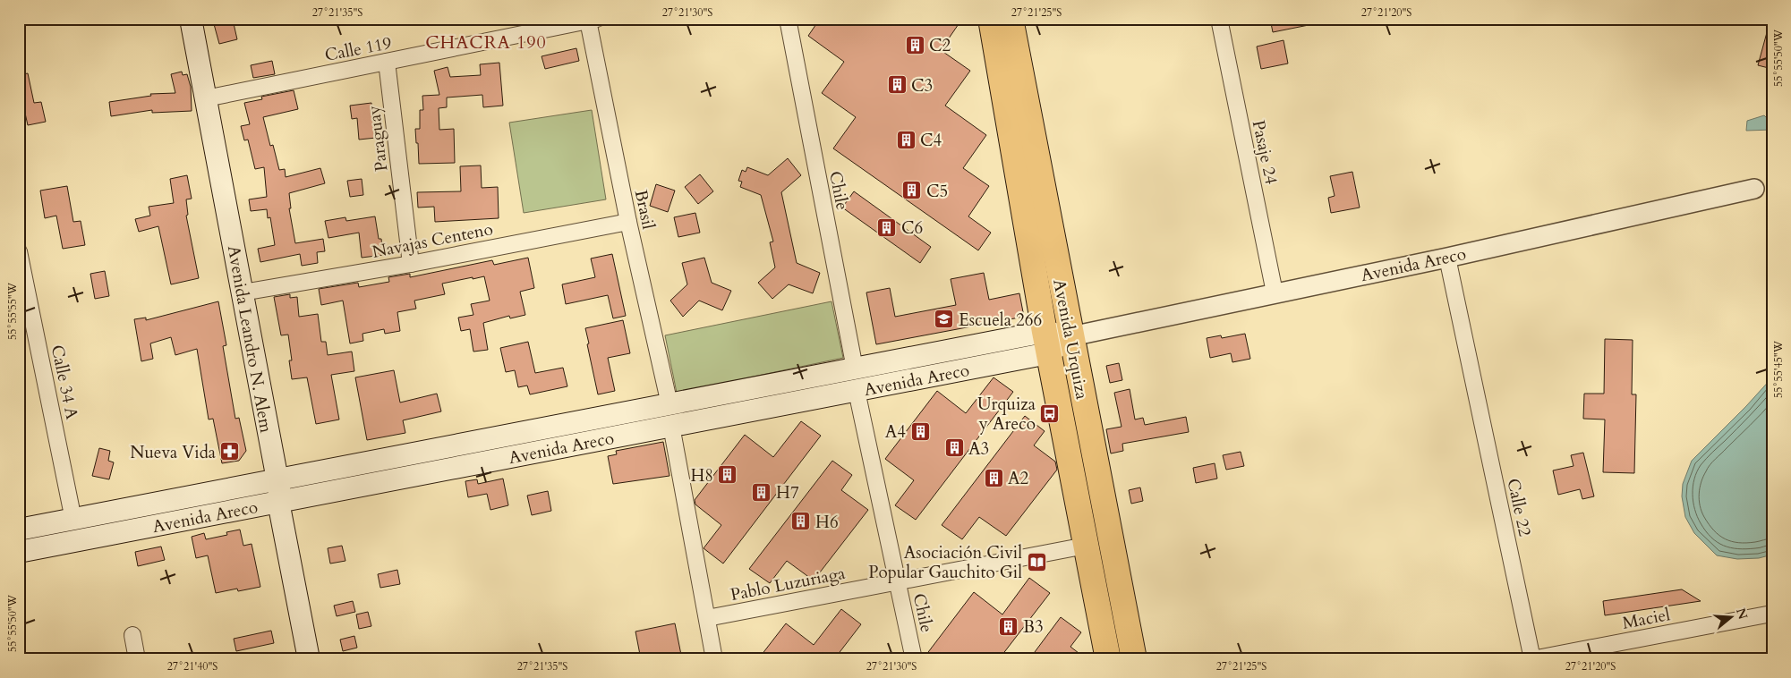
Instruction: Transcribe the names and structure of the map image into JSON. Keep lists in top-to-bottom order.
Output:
{
  "streets": {
    "main road": ["Avenida Areco", "Avenida Leandro N. Alem", "Avenida Urquiza"],
    "street": [
      "Calle 119",
      "Paraguay",
      "Pasaje 24",
      "Chile",
      "Brasil",
      "Navajas Centeno",
      "Calle 34 A",
      "Calle 22",
      "Pablo Luzuriaga",
      "Maciel"
    ]
  },
  "crossings": [
    ["Calle 119", "Paraguay"],
    ["Calle 119", "Brasil"],
    ["Calle 119", "Avenida Leandro N. Alem"],
    ["Paraguay", "Navajas Centeno"],
    ["Pasaje 24", "Avenida Areco"],
    ["Chile", "Avenida Areco"],
    ["Chile", "Pablo Luzuriaga"],
    ["Brasil", "Navajas Centeno"],
    ["Brasil", "Avenida Areco"],
    ["Navajas Centeno", "Avenida Leandro N. Alem"],
    ["Avenida Areco", "Avenida Leandro N. Alem"],
    ["Avenida Areco", "Avenida Urquiza"],
    ["Avenida Areco", "Calle 34 A"],
    ["Avenida Areco", "Calle 22"],
    ["Avenida Urquiza", "Pablo Luzuriaga"],
    ["Calle 22", "Maciel"]
  ],
  "districts": ["CHACRA 190"],
  "places": {
    "building": [
      "C2",
      "C3",
      "C4",
      "C5",
      "C6",
      "A4",
      "A3",
      "H8",
      "A2",
      "H7",
      "H6",
      "B3"
    ],
    "school or university": ["Escuela 266"],
    "bus stop": ["Urquiza y Areco"],
    "pharmacy": ["Nueva Vida"],
    "library": ["Asociación Civil Popular Gauchito Gil"]
  },
  "north": "right",
  "coordinates": [
    "27°21'35\"S",
    "27°21'30\"S",
    "27°21'25\"S",
    "27°21'20\"S",
    "55°55'50\"W",
    "55°55'55\"W",
    "55°55'45\"W",
    "27°21'40\"S"
  ]
}
